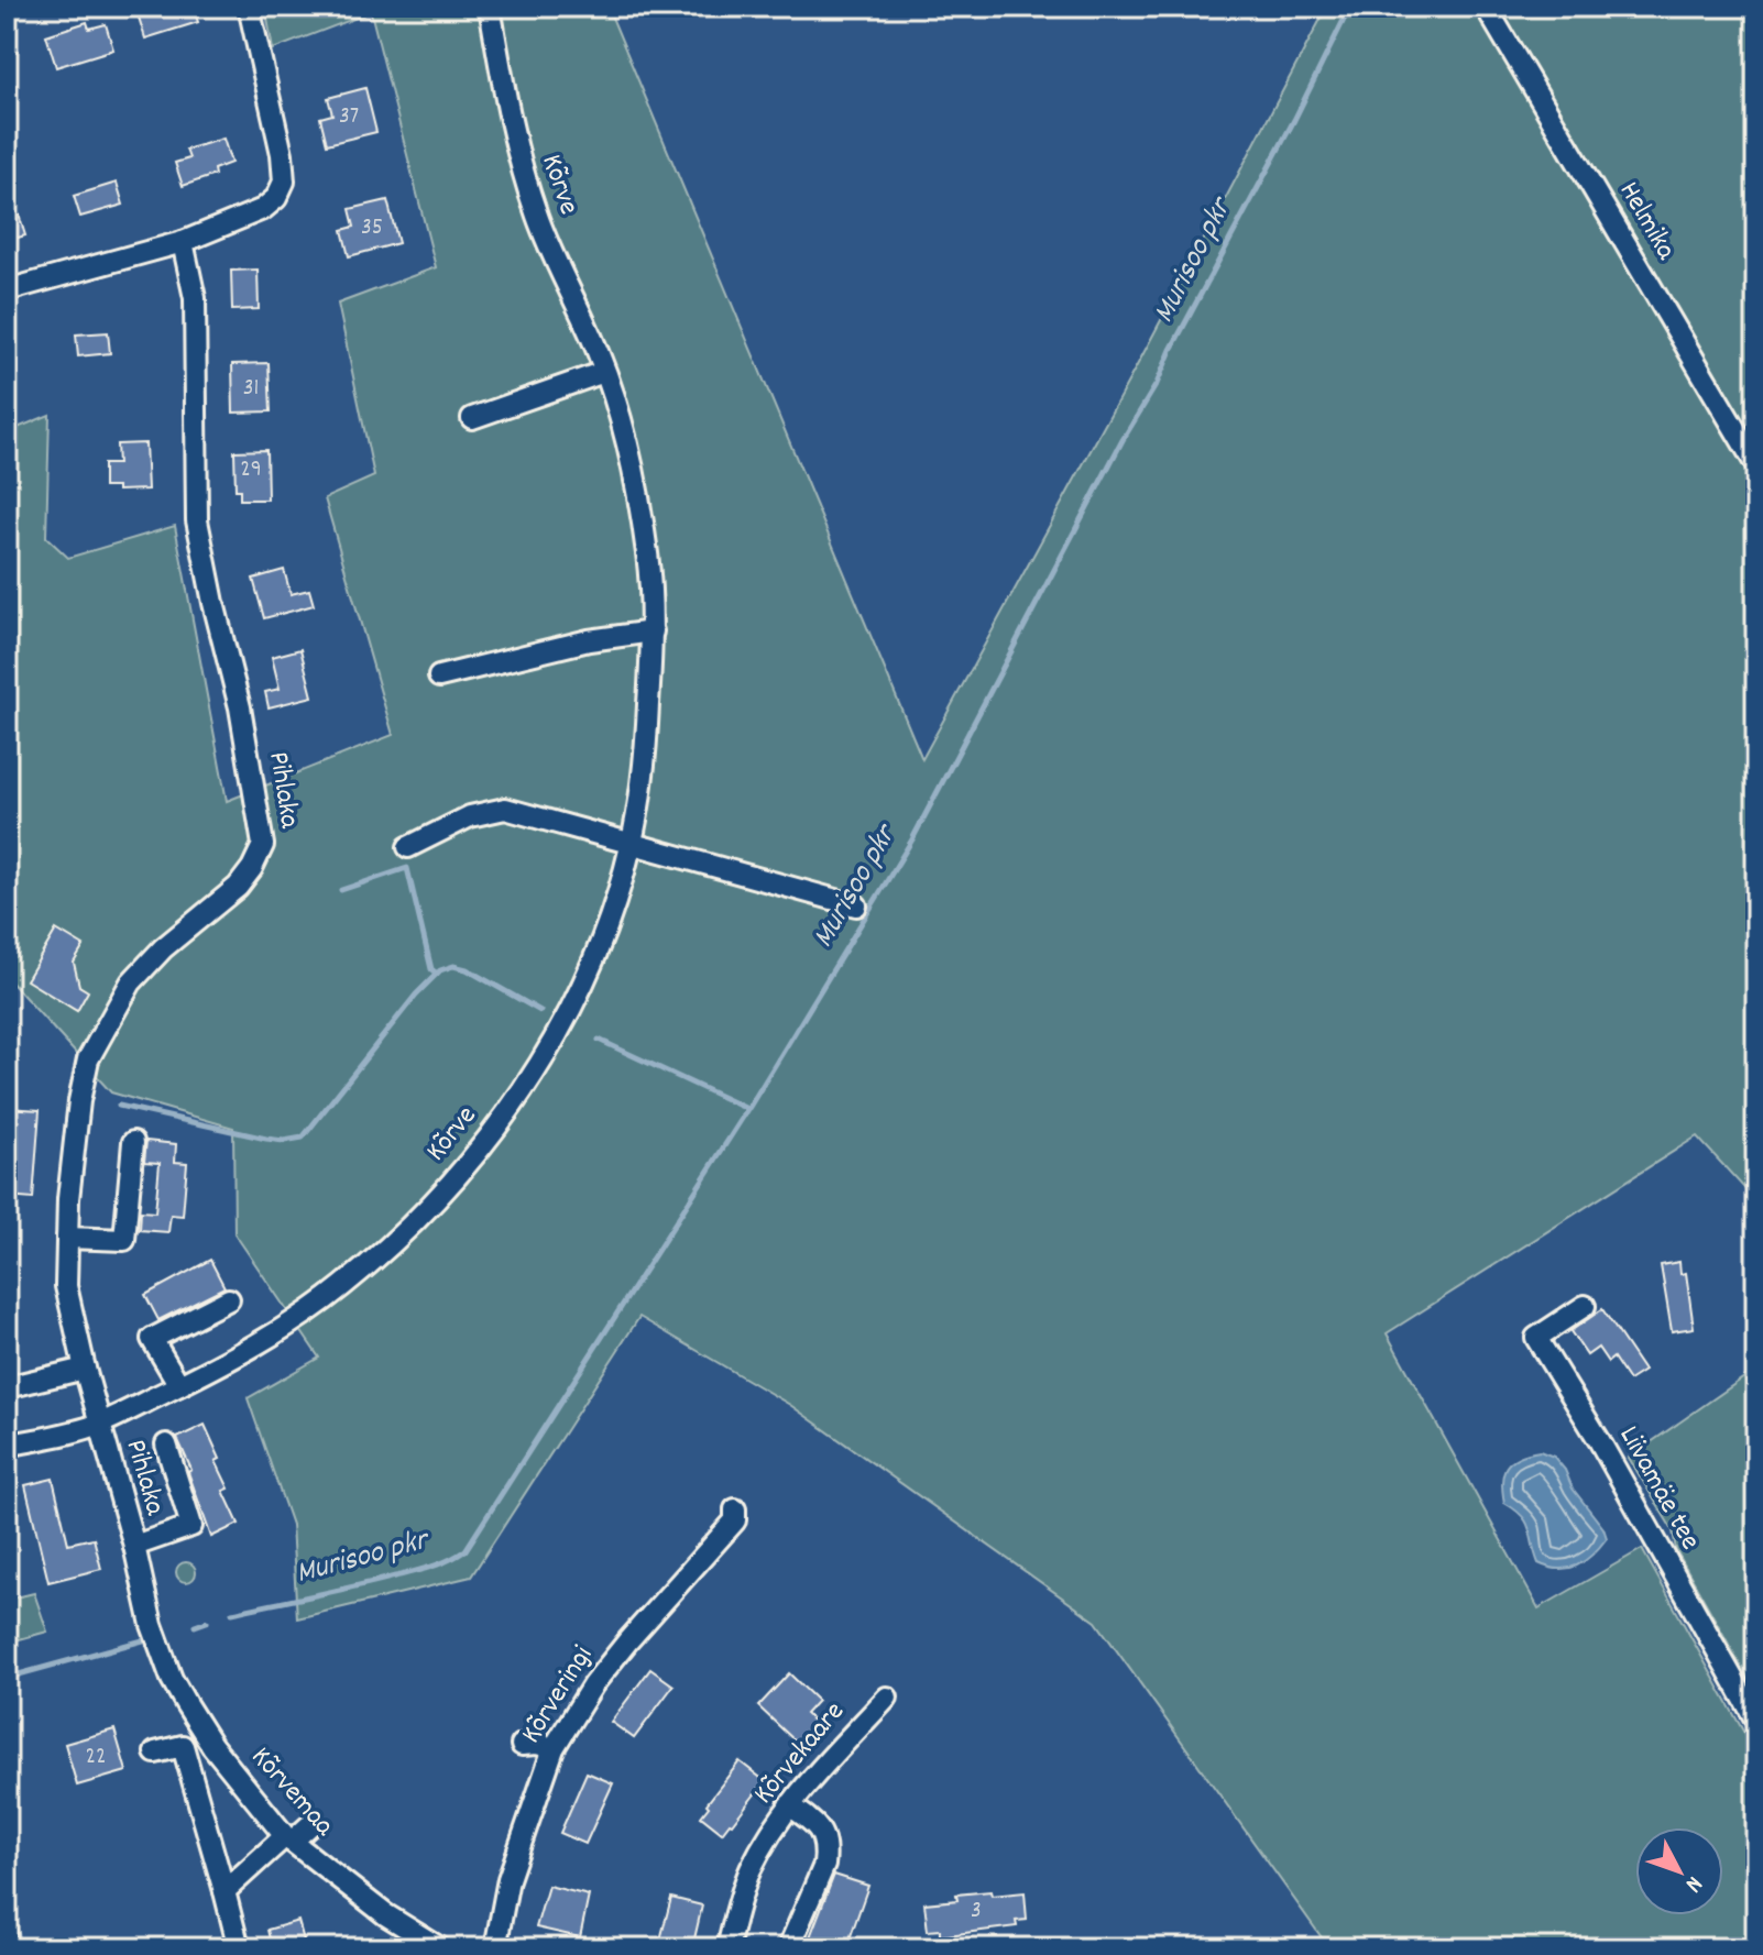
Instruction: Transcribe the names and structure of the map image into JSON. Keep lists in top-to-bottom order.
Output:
{
  "streets": {
    "street": [
      "Kõrve",
      "Helmika",
      "Pihlaka",
      "Liivamäe tee",
      "Kõrveringi",
      "Kõrvekaare",
      "Kõrvemaa"
    ]
  },
  "crossings": [
    ["Kõrve", "Pihlaka"],
    ["Pihlaka", "Kõrvemaa"]
  ],
  "water": ["Murisoo pkr"],
  "house_numbers": [
    "37",
    "35",
    "31",
    "29",
    "22",
    "3"
  ],
  "north": "bottom right"
}
